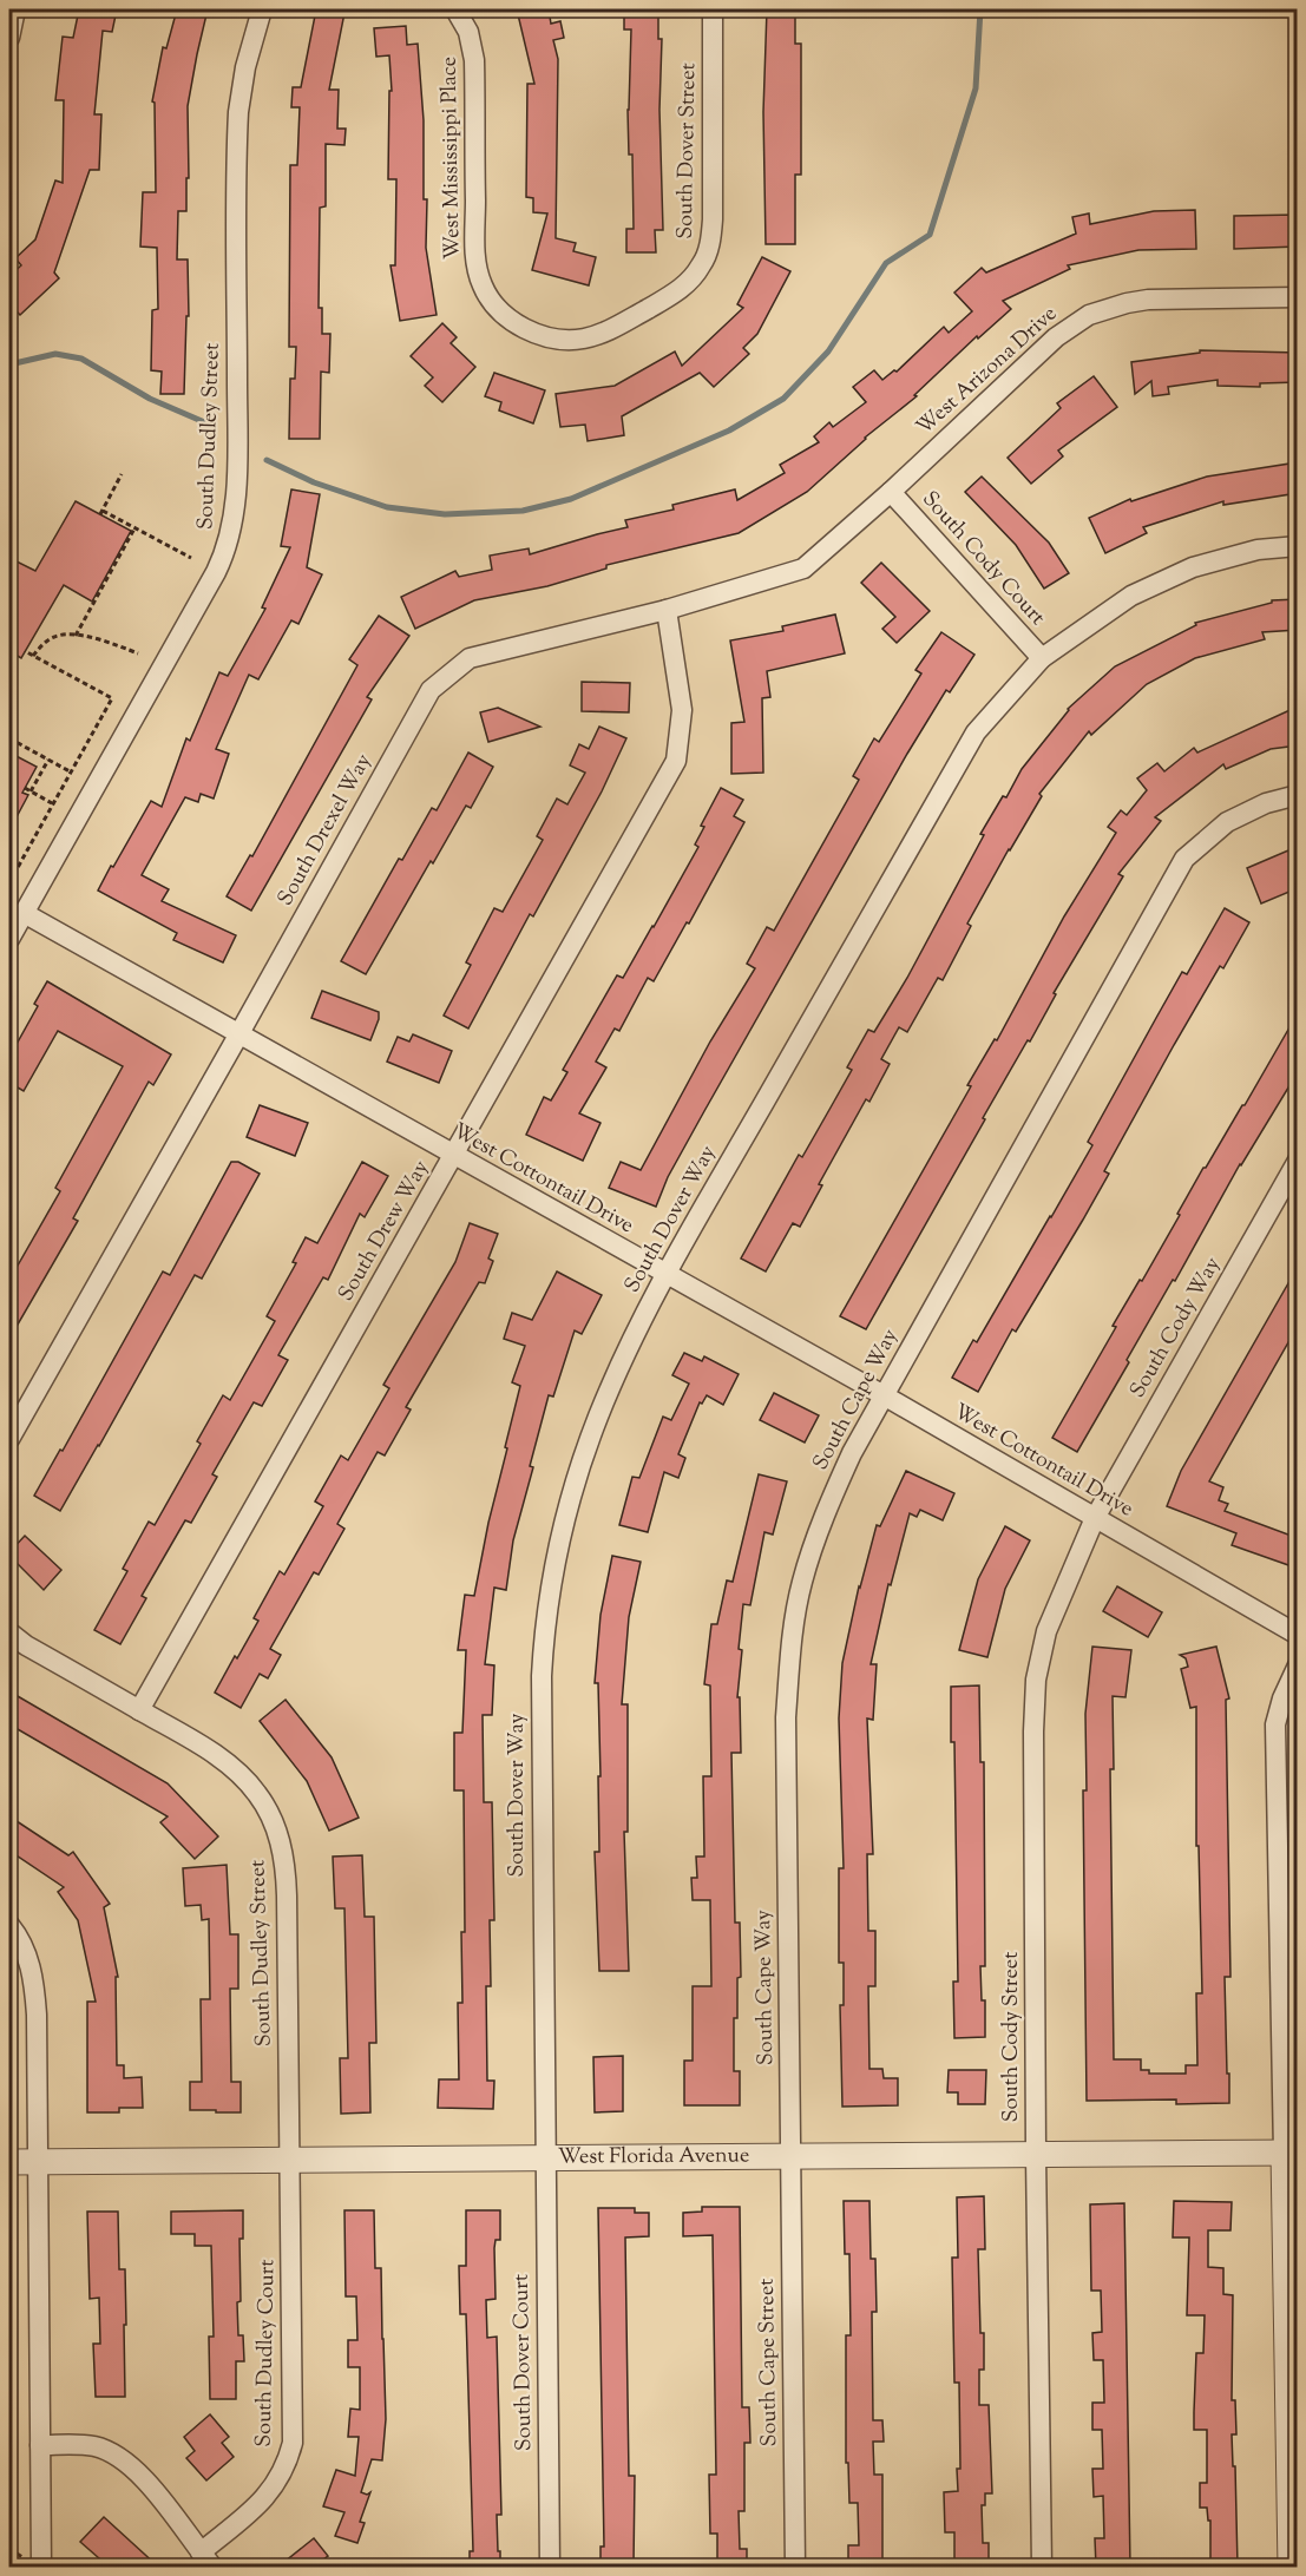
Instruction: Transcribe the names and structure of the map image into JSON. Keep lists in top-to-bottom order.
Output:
{
  "streets": {
    "street": [
      "South Dover Street",
      "West Mississippi Place",
      "West Arizona Drive",
      "South Dudley Street",
      "South Cody Court",
      "South Drexel Way",
      "West Cottontail Drive",
      "South Dover Way",
      "South Drew Way",
      "South Cody Way",
      "South Cape Way",
      "South Cody Street",
      "West Florida Avenue",
      "South Dudley Court",
      "South Dover Court",
      "South Cape Street"
    ]
  },
  "crossings": [
    ["South Dover Street", "West Mississippi Place"],
    ["West Arizona Drive", "South Cody Court"],
    ["West Arizona Drive", "South Drexel Way"],
    ["South Dudley Street", "West Cottontail Drive"],
    ["South Dudley Street", "South Drew Way"],
    ["South Dudley Street", "West Florida Avenue"],
    ["South Dudley Street", "South Dudley Court"],
    ["South Cody Court", "South Drexel Way"],
    ["South Cody Court", "South Dover Way"],
    ["South Drexel Way", "West Cottontail Drive"],
    ["South Drexel Way", "South Drew Way"],
    ["West Cottontail Drive", "South Dover Way"],
    ["West Cottontail Drive", "South Drew Way"],
    ["West Cottontail Drive", "South Cody Way"],
    ["West Cottontail Drive", "South Cape Way"],
    ["West Cottontail Drive", "South Cody Street"],
    ["South Dover Way", "West Florida Avenue"],
    ["South Dover Way", "South Dover Court"],
    ["South Cody Way", "South Cody Street"],
    ["South Cape Way", "West Florida Avenue"],
    ["South Cape Way", "South Cape Street"],
    ["South Cody Street", "West Florida Avenue"],
    ["West Florida Avenue", "South Dudley Court"],
    ["West Florida Avenue", "South Dover Court"],
    ["West Florida Avenue", "South Cape Street"]
  ]
}
